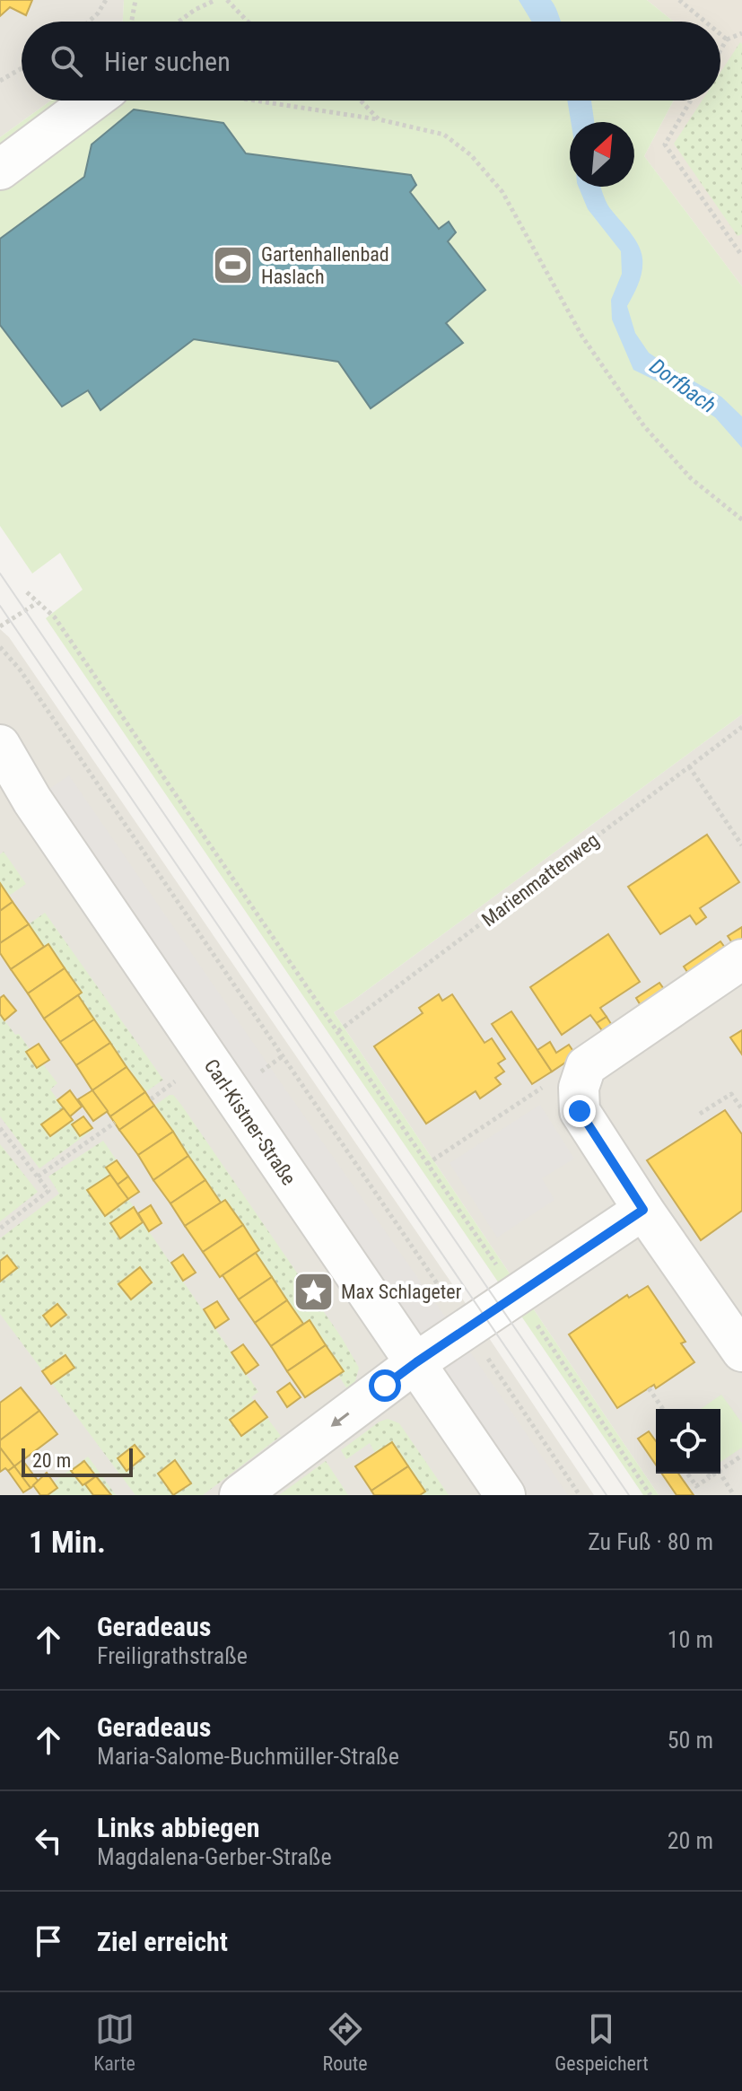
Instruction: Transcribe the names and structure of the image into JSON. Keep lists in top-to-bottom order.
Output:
{
  "streets": {
    "street": ["Carl-Kistner-Straße"],
    "path": ["Marienmattenweg"]
  },
  "water": ["Dorfbach"],
  "places": {
    "sports": ["Gartenhallenbad Haslach"],
    "place": ["Max Schlageter"]
  },
  "scale_bar": "20 m",
  "north": "top right",
  "page": {
    "search": "Hier suchen",
    "scale": "20 m",
    "heading": ["1 Min.", "Zu Fuß · 80 m"],
    "list": [
      ["Geradeaus", "Freiligrathstraße", "10 m"],
      ["Geradeaus", "Maria-Salome-Buchmüller-Straße", "50 m"],
      ["Links abbiegen", "Magdalena-Gerber-Straße", "20 m"],
      "Ziel erreicht"
    ],
    "nav": ["Karte", "Route", "Gespeichert"]
  }
}
